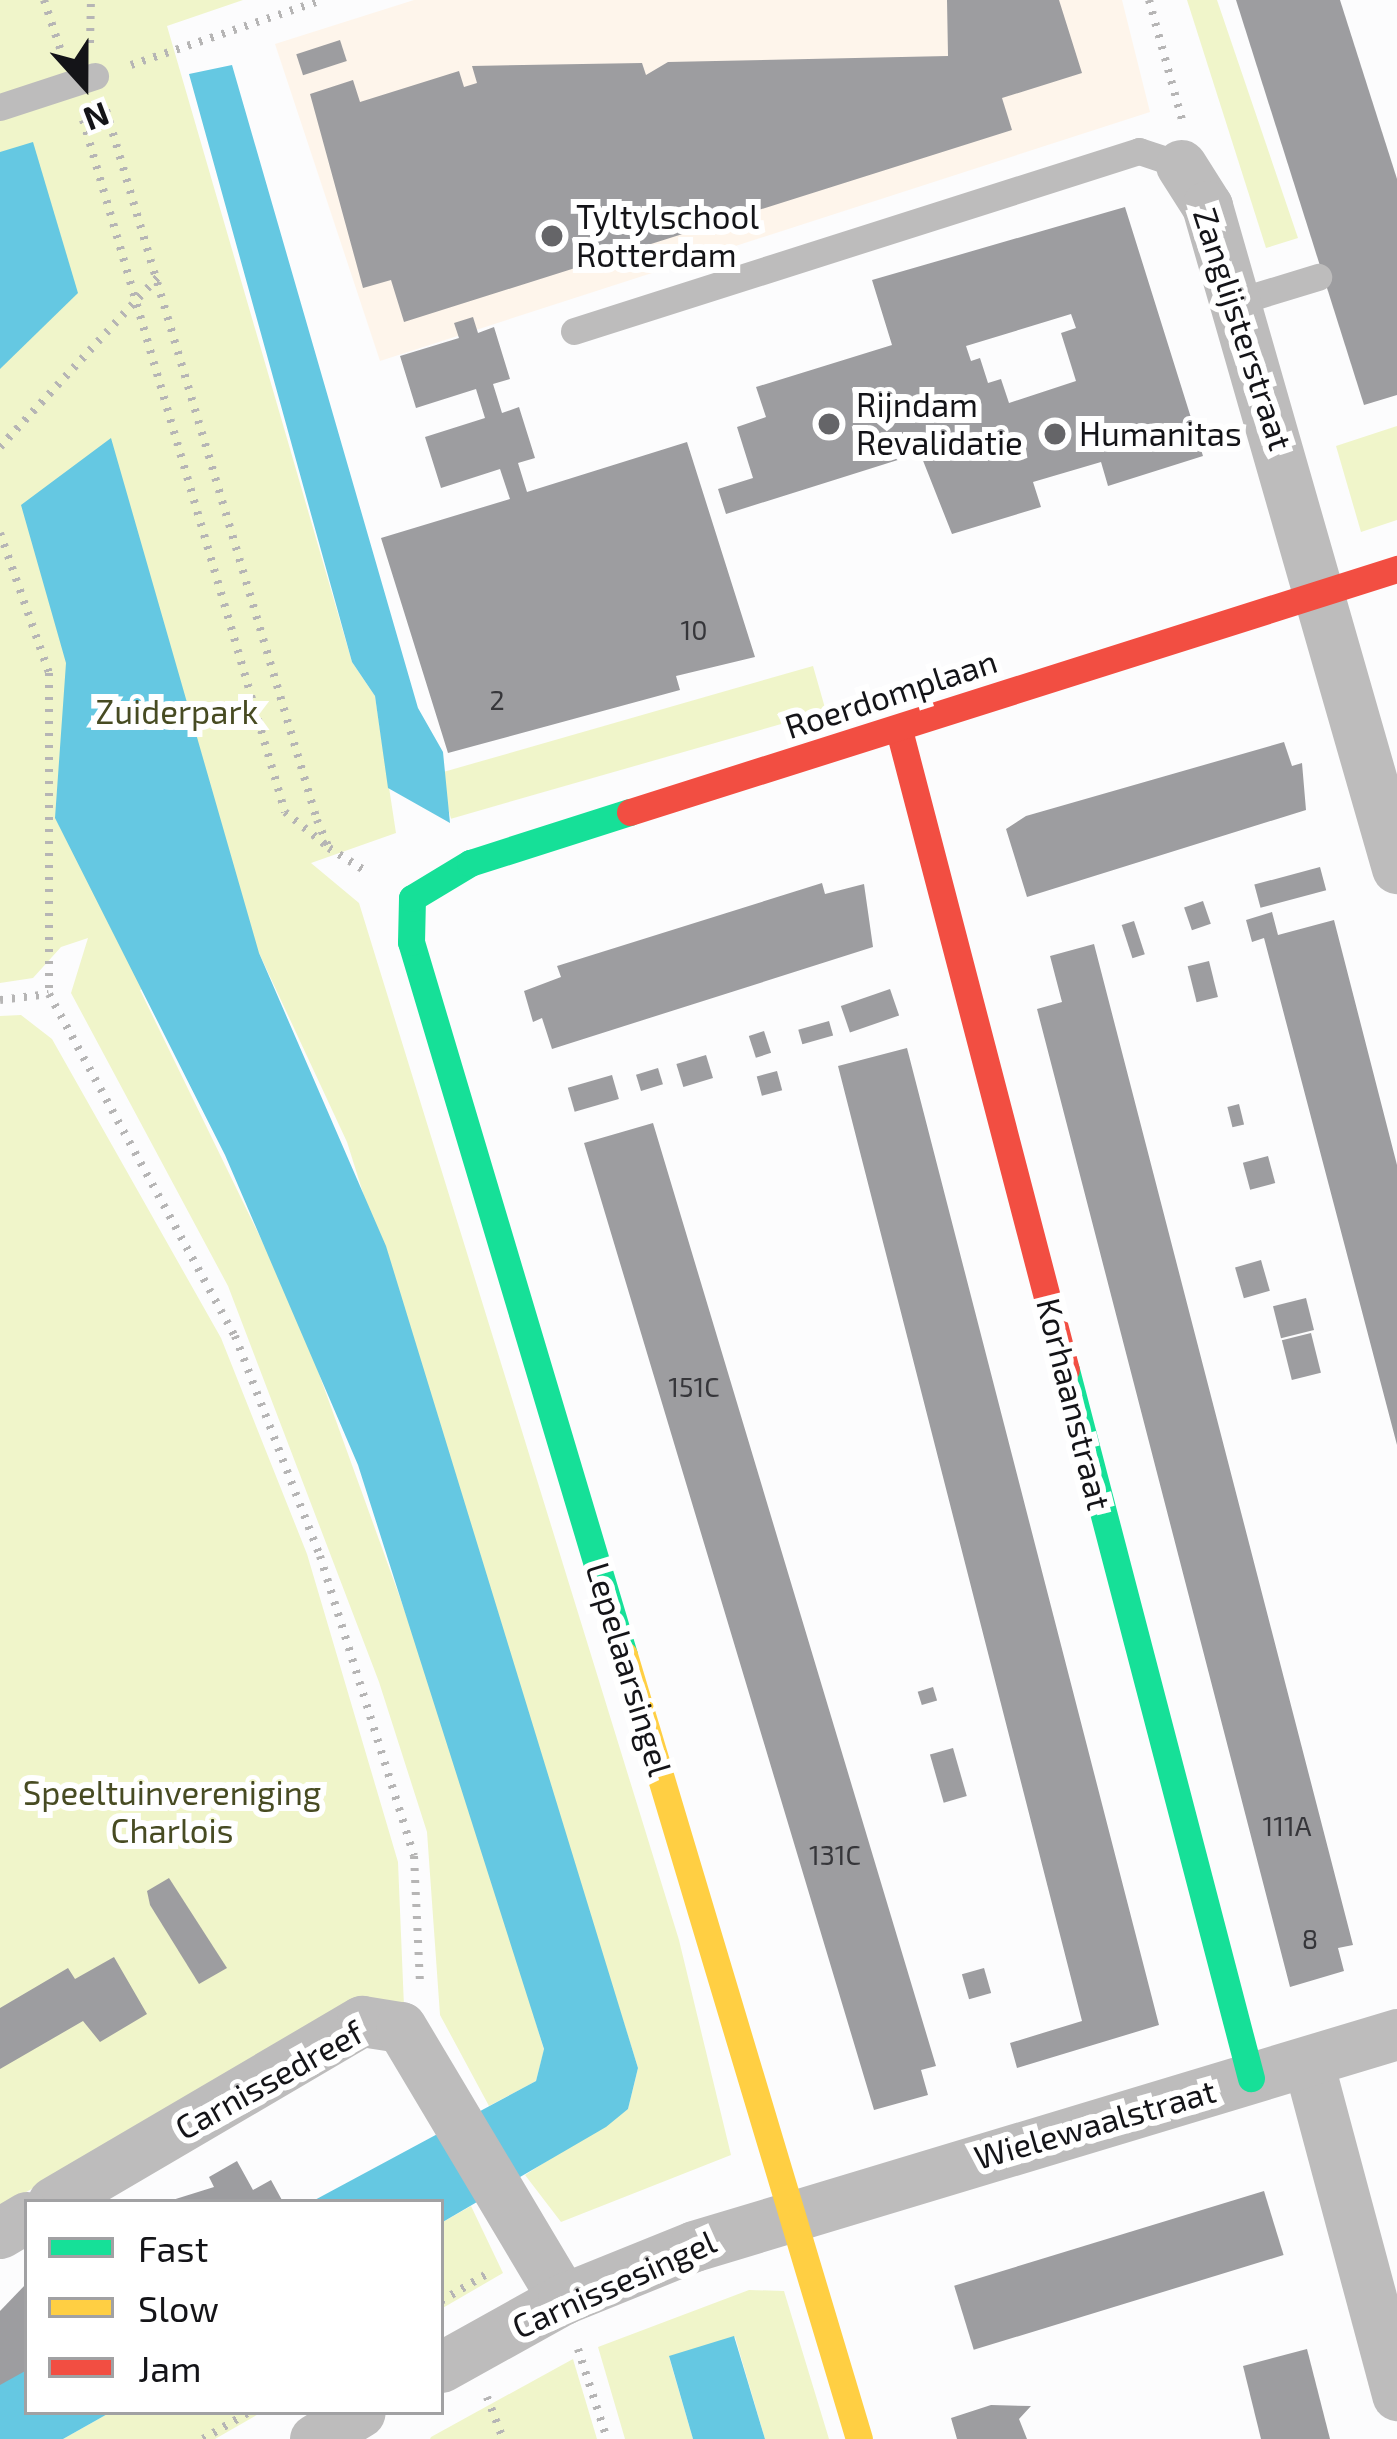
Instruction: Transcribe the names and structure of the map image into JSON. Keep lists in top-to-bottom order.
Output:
{
  "streets": {
    "street": [
      "Zanglijsterstraat",
      "Roerdomplaan",
      "Korhaanstraat",
      "Lepelaarsingel",
      "Carnissedreef",
      "Wielewaalstraat",
      "Carnissesingel"
    ]
  },
  "crossings": [
    ["Zanglijsterstraat", "Roerdomplaan"],
    ["Roerdomplaan", "Korhaanstraat"],
    ["Roerdomplaan", "Lepelaarsingel"],
    ["Korhaanstraat", "Wielewaalstraat"],
    ["Lepelaarsingel", "Wielewaalstraat"],
    ["Lepelaarsingel", "Carnissesingel"],
    ["Carnissedreef", "Carnissesingel"],
    ["Wielewaalstraat", "Carnissesingel"]
  ],
  "parks": ["Zuiderpark", "Speeltuinvereniging Charlois"],
  "places": ["Tyltylschool Rotterdam", "Rijndam Revalidatie", "Humanitas"],
  "house_numbers": [
    "10",
    "2",
    "151C",
    "111A",
    "131C",
    "8"
  ],
  "legend": ["Fast", "Slow", "Jam"],
  "north": "bottom"
}
